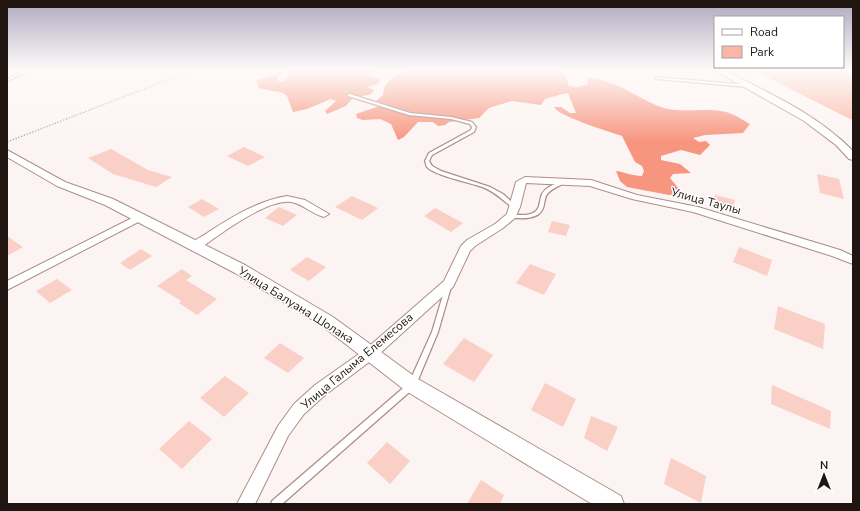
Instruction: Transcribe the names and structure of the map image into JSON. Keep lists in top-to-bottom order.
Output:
{
  "streets": {
    "street": ["Улица Таулы", "Улица Балуана Шолака", "Улица Галыма Елемесова"]
  },
  "crossings": [
    ["Улица Балуана Шолака", "Улица Галыма Елемесова"]
  ],
  "legend": ["Road", "Park"],
  "north": "top"
}
